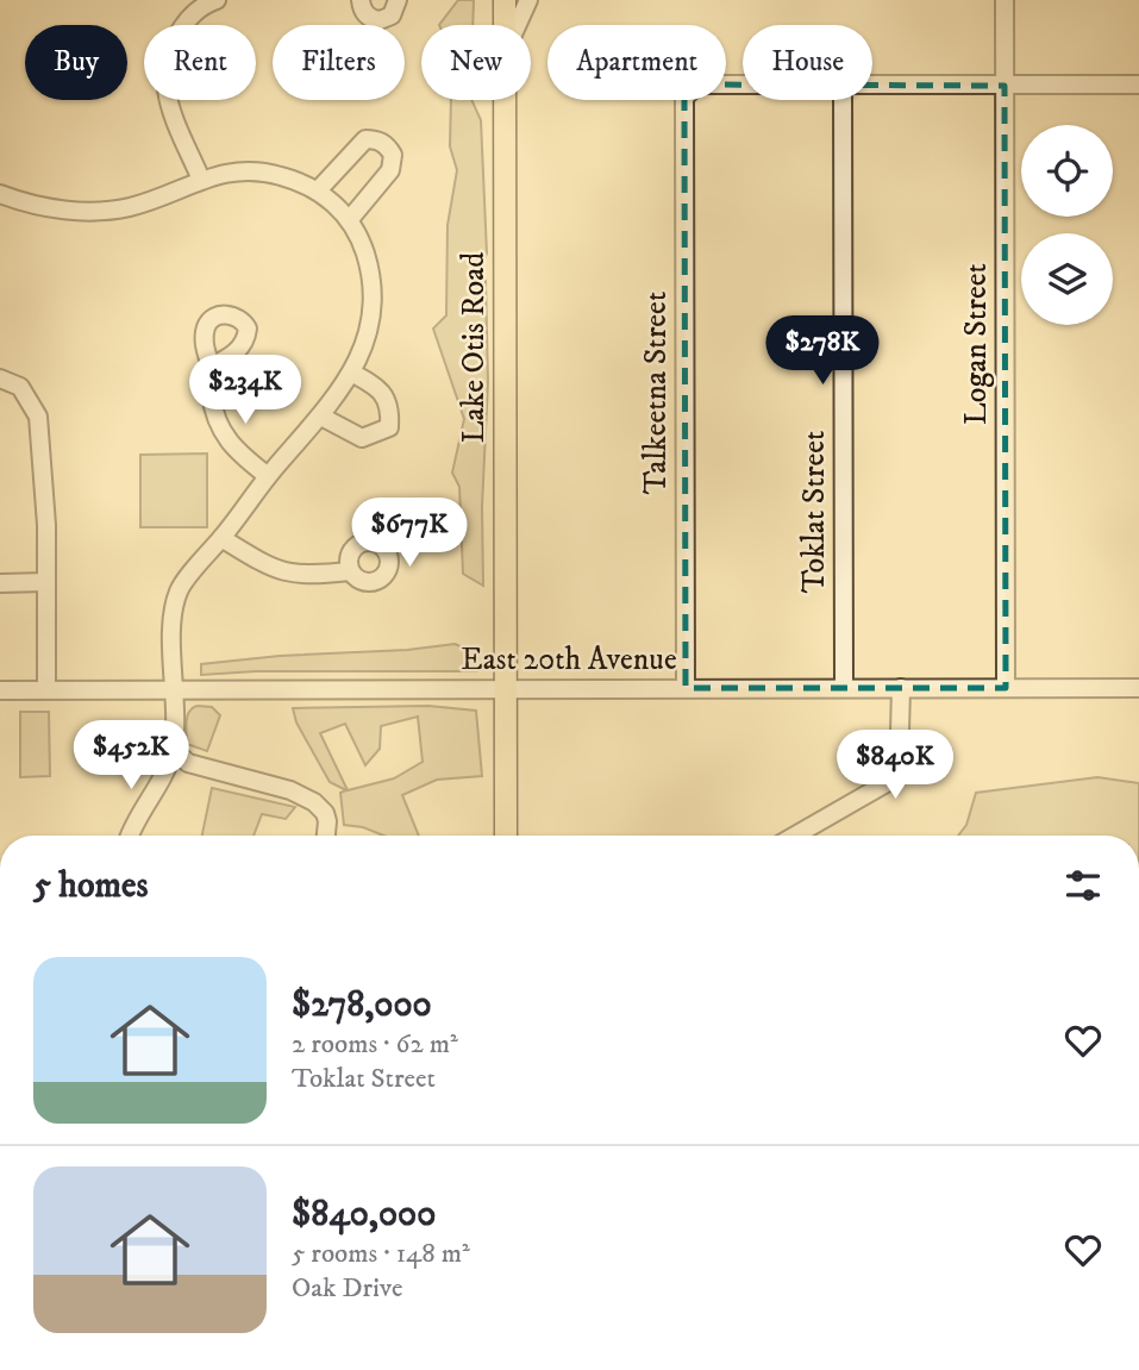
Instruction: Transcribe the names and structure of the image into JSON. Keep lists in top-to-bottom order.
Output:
{
  "streets": {
    "main road": ["Lake Otis Road"],
    "street": [
      "Logan Street",
      "Talkeetna Street",
      "Toklat Street",
      "East 20th Avenue"
    ]
  },
  "crossings": [
    ["Logan Street", "East 20th Avenue"],
    ["Lake Otis Road", "East 20th Avenue"],
    ["Talkeetna Street", "East 20th Avenue"],
    ["Toklat Street", "East 20th Avenue"]
  ],
  "page": {
    "chip": [
      "Buy",
      "Rent",
      "Filters",
      "New",
      "Apartment",
      "House"
    ],
    "price": [
      "$278K",
      "$234K",
      "$677K",
      "$452K",
      "$840K"
    ],
    "heading": "5 homes",
    "list": [
      {
        "name": "$278,000",
        "note": "2 rooms · 62 m² · Toklat Street"
      },
      {
        "name": "$840,000",
        "note": "5 rooms · 148 m² · Oak Drive"
      }
    ]
  }
}
